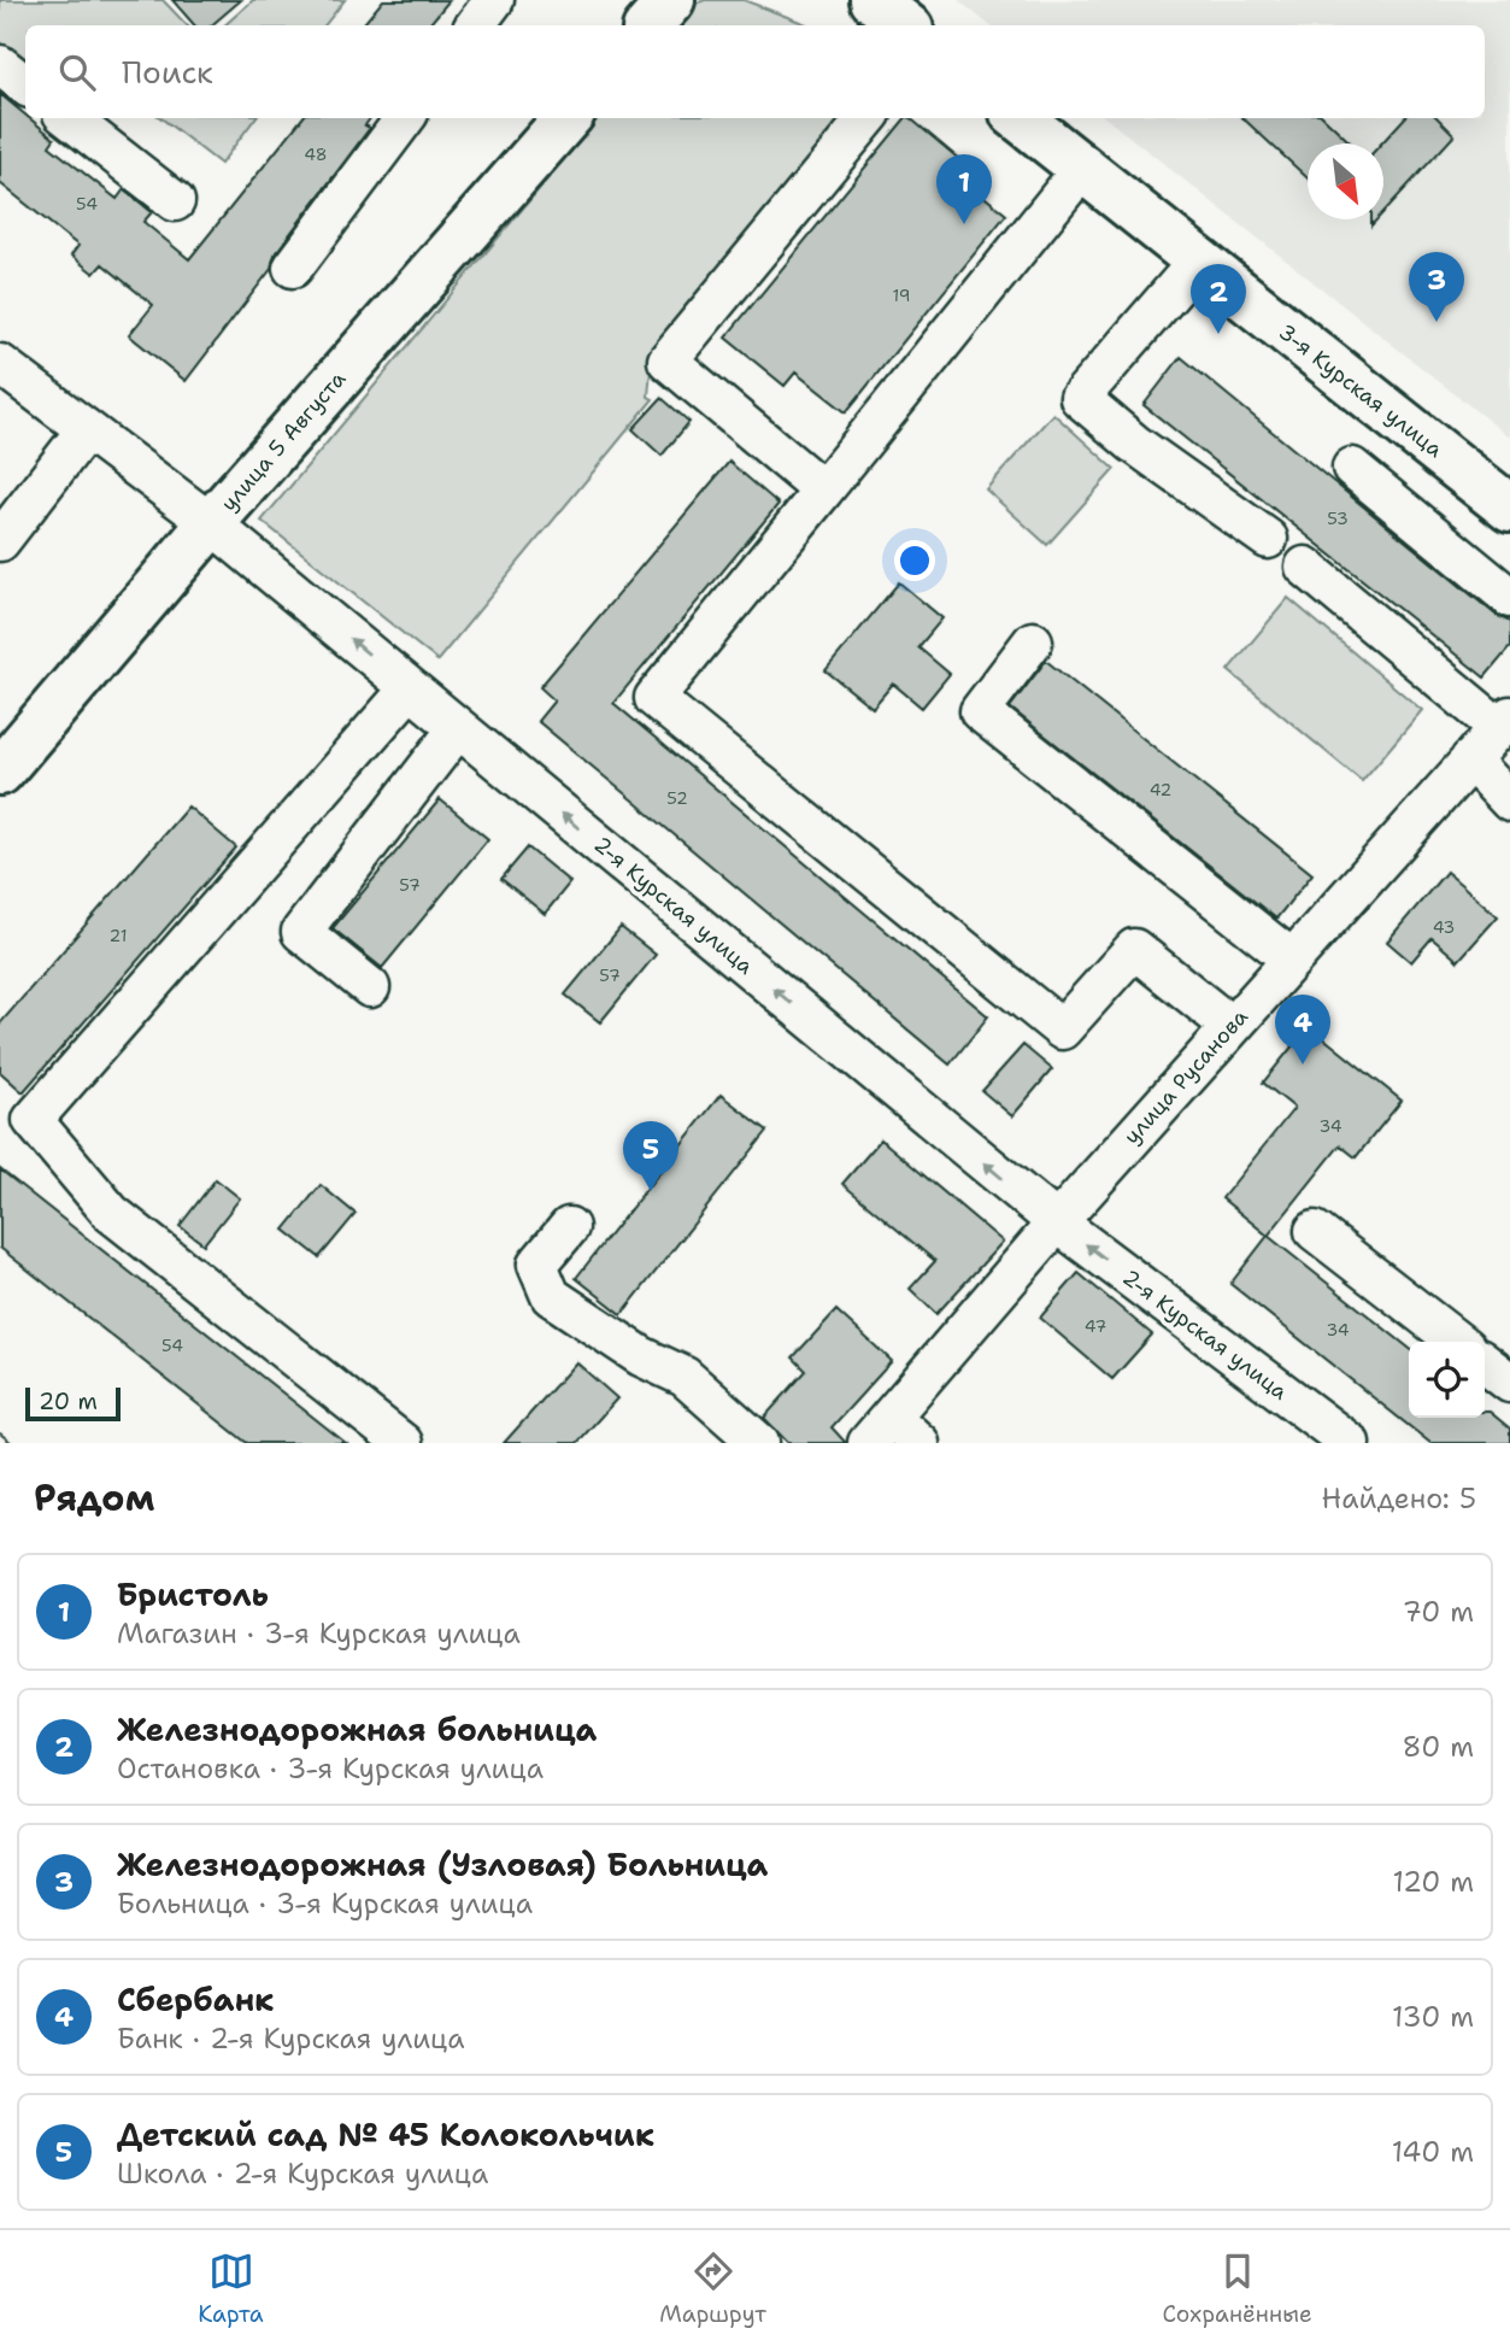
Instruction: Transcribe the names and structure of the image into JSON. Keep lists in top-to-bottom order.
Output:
{
  "streets": {
    "main road": ["3-я Курская улица", "улица 5 Августа"],
    "street": ["2-я Курская улица", "улица Русанова"]
  },
  "crossings": [
    ["улица 5 Августа", "2-я Курская улица"],
    ["2-я Курская улица", "улица Русанова"]
  ],
  "one_way": ["2-я Курская улица"],
  "house_numbers": [
    "48",
    "54",
    "19",
    "53",
    "42",
    "52",
    "57",
    "43",
    "21",
    "57",
    "34",
    "47",
    "34",
    "54"
  ],
  "scale_bar": "20 m",
  "north": "bottom right",
  "page": {
    "search": "Поиск",
    "pins": [
      "1",
      "3",
      "2",
      "4",
      "5"
    ],
    "scale": "20 m",
    "heading": ["Рядом", "Найдено: 5"],
    "list": [
      {
        "mark": "1",
        "name": "Бристоль",
        "note": "Магазин · 3-я Курская улица",
        "value": "70 m"
      },
      {
        "mark": "2",
        "name": "Железнодорожная больница",
        "note": "Остановка · 3-я Курская улица",
        "value": "80 m"
      },
      {
        "mark": "3",
        "name": "Железнодорожная (Узловая) Больница",
        "note": "Больница · 3-я Курская улица",
        "value": "120 m"
      },
      {
        "mark": "4",
        "name": "Сбербанк",
        "note": "Банк · 2-я Курская улица",
        "value": "130 m"
      },
      {
        "mark": "5",
        "name": "Детский сад № 45 Колокольчик",
        "note": "Школа · 2-я Курская улица",
        "value": "140 m"
      }
    ],
    "nav": ["Карта", "Маршрут", "Сохранённые"]
  }
}
